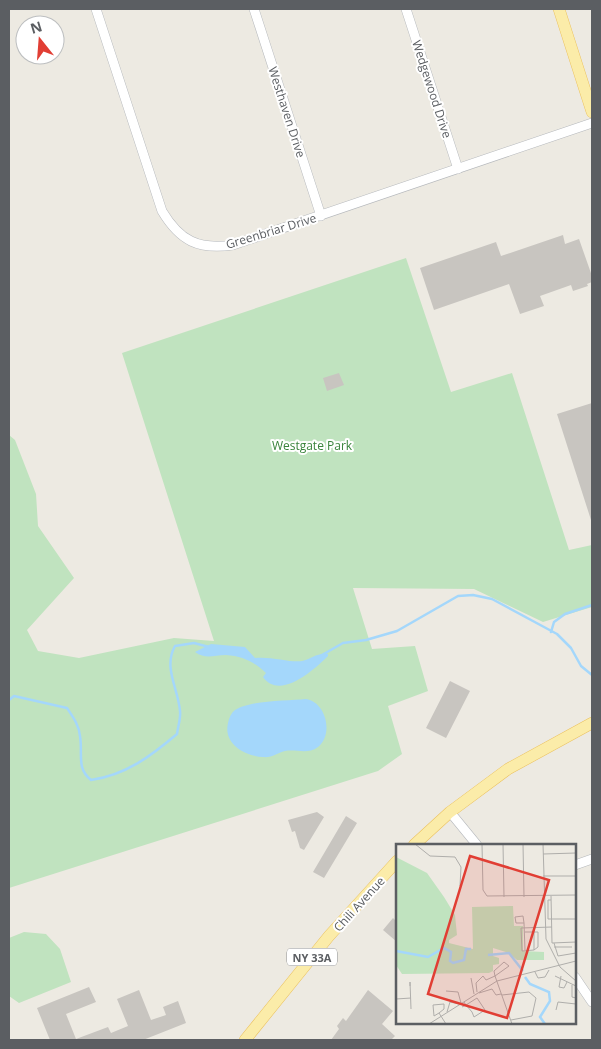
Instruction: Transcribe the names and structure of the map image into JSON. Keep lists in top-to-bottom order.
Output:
{
  "streets": {
    "main road": ["Chili Avenue", "NY 33A"],
    "street": ["Wedgewood Drive", "Westhaven Drive", "Greenbriar Drive"]
  },
  "crossings": [
    ["Wedgewood Drive", "Greenbriar Drive"],
    ["Westhaven Drive", "Greenbriar Drive"]
  ],
  "parks": ["Westgate Park"],
  "north": "top"
}
